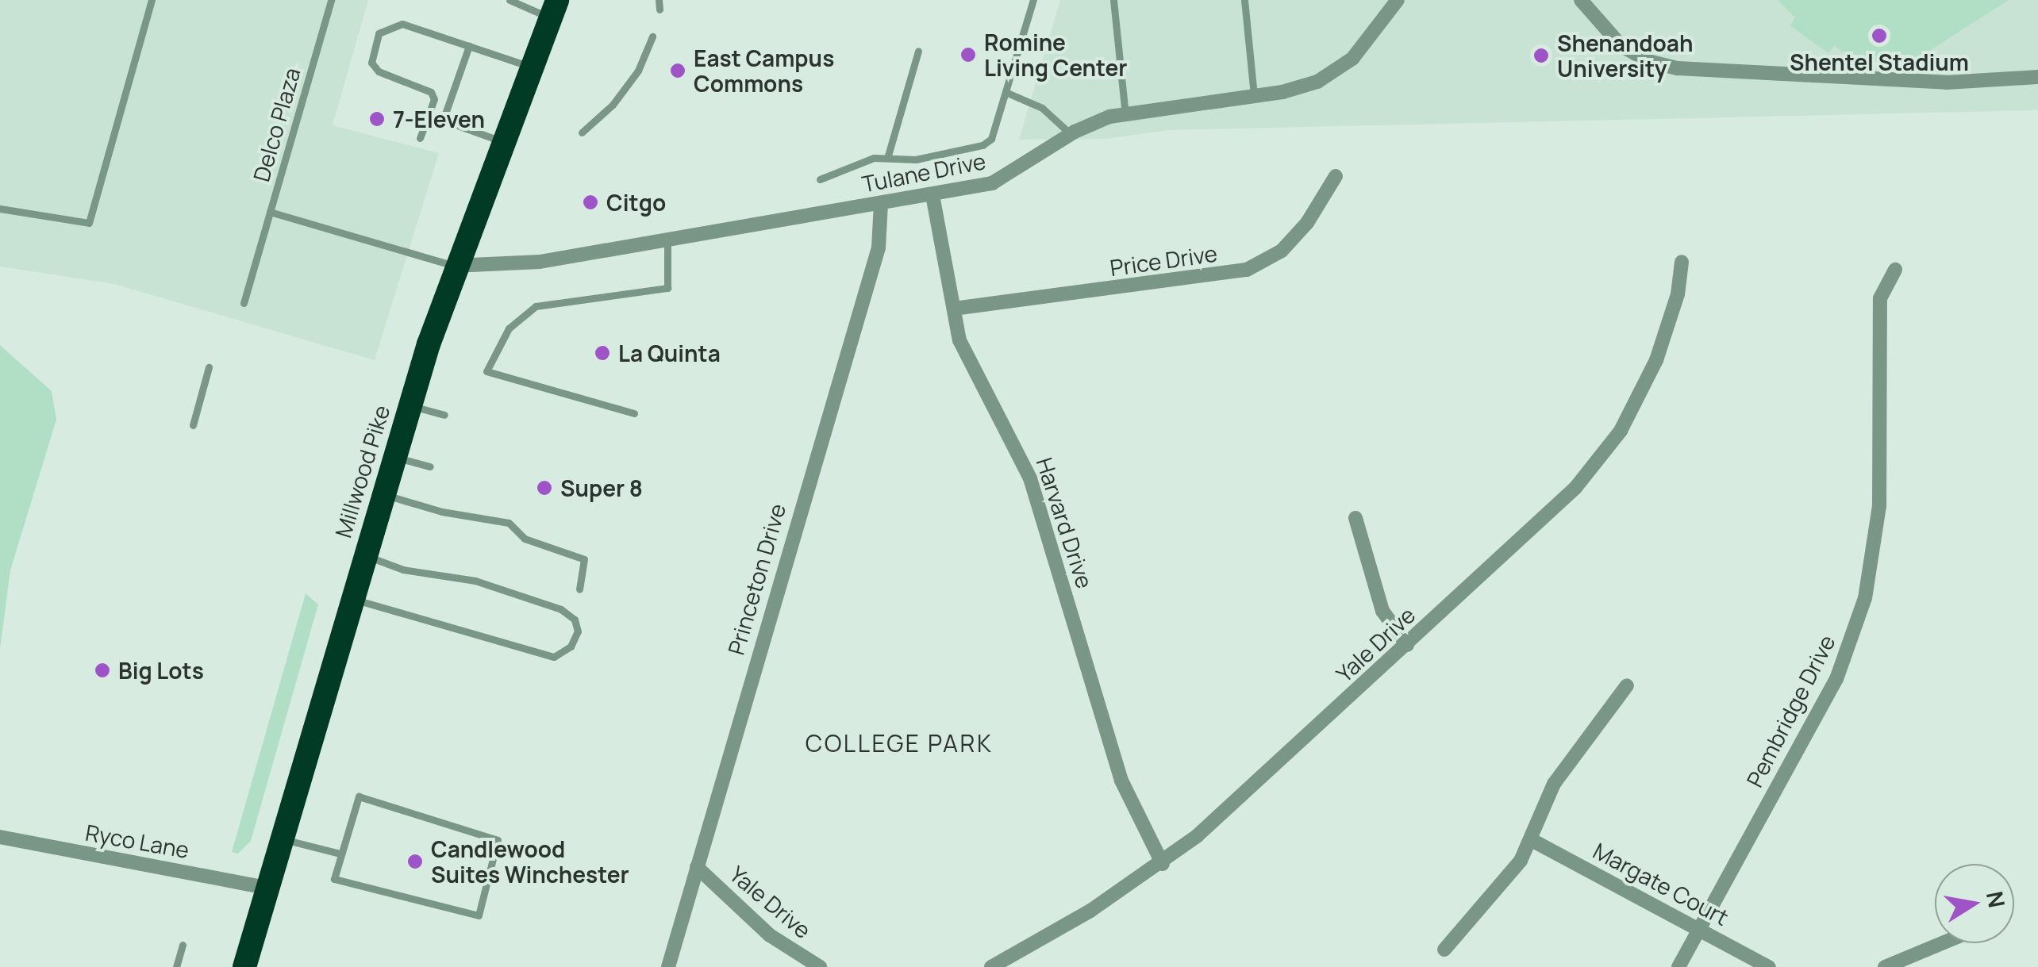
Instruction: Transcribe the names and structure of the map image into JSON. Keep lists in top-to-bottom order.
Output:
{
  "streets": {
    "highway": ["Millwood Pike"],
    "street": [
      "Tulane Drive",
      "Price Drive",
      "Harvard Drive",
      "Princeton Drive",
      "Yale Drive",
      "Pembridge Drive",
      "Ryco Lane",
      "Margate Court"
    ],
    "lane": ["Delco Plaza"]
  },
  "crossings": [
    ["Delco Plaza", "Tulane Drive"],
    ["Delco Plaza", "Millwood Pike"],
    ["Tulane Drive", "Millwood Pike"],
    ["Tulane Drive", "Harvard Drive"],
    ["Tulane Drive", "Princeton Drive"],
    ["Price Drive", "Harvard Drive"],
    ["Millwood Pike", "Ryco Lane"],
    ["Harvard Drive", "Yale Drive"],
    ["Princeton Drive", "Yale Drive"],
    ["Pembridge Drive", "Margate Court"]
  ],
  "districts": ["COLLEGE PARK"],
  "places": [
    "Shentel Stadium",
    "Romine Living Center",
    "Shenandoah University",
    "East Campus Commons",
    "7-Eleven",
    "Citgo",
    "La Quinta",
    "Super 8",
    "Big Lots",
    "Candlewood Suites Winchester"
  ],
  "north": "right"
}
